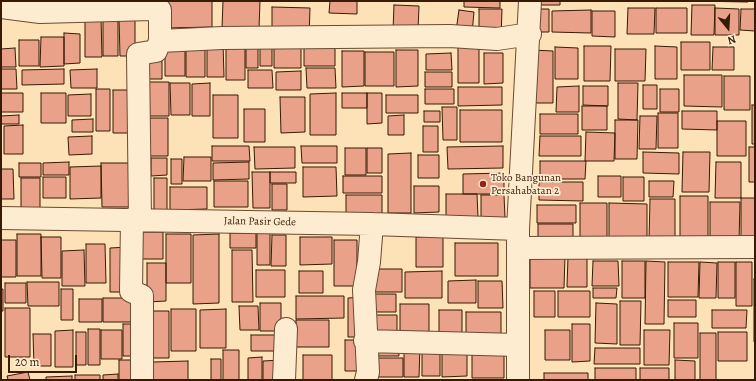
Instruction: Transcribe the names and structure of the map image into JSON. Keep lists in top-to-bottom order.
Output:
{
  "streets": {
    "street": ["Jalan Pasir Gede"]
  },
  "places": ["Toko Bangunan Persahabatan 2"],
  "scale_bar": "20 m",
  "north": "bottom"
}
